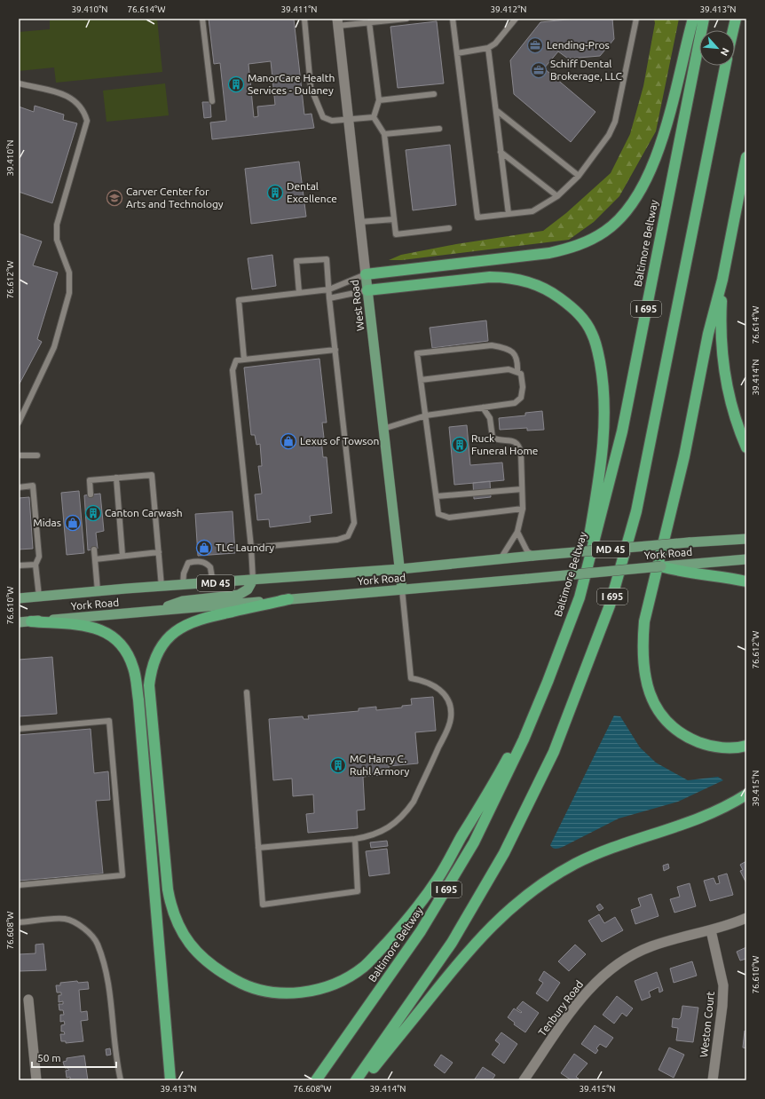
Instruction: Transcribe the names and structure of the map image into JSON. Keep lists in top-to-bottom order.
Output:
{
  "streets": {
    "highway": ["Baltimore Beltway", "I 695"],
    "main road": ["West Road", "MD 45", "York Road"],
    "street": ["Tenbury Road", "Weston Court"]
  },
  "crossings": [
    ["West Road", "York Road"],
    ["Tenbury Road", "Weston Court"]
  ],
  "places": {
    "office": ["Lending-Pros", "Schiff Dental Brokerage, LLC"],
    "building": [
      "ManorCare Health Services - Dulaney",
      "Dental Excellence",
      "Ruck Funeral Home",
      "Canton Carwash",
      "MG Harry C. Ruhl Armory"
    ],
    "school or university": ["Carver Center for Arts and Technology"],
    "shop": ["Lexus of Towson", "Midas", "TLC Laundry"]
  },
  "scale_bar": "50 m",
  "north": "bottom right",
  "coordinates": [
    "39.410°N",
    "76.614°W",
    "39.411°N",
    "39.412°N",
    "39.413°N",
    "76.612°W",
    "39.414°N",
    "76.610°W",
    "39.415°N",
    "76.608°W"
  ]
}
